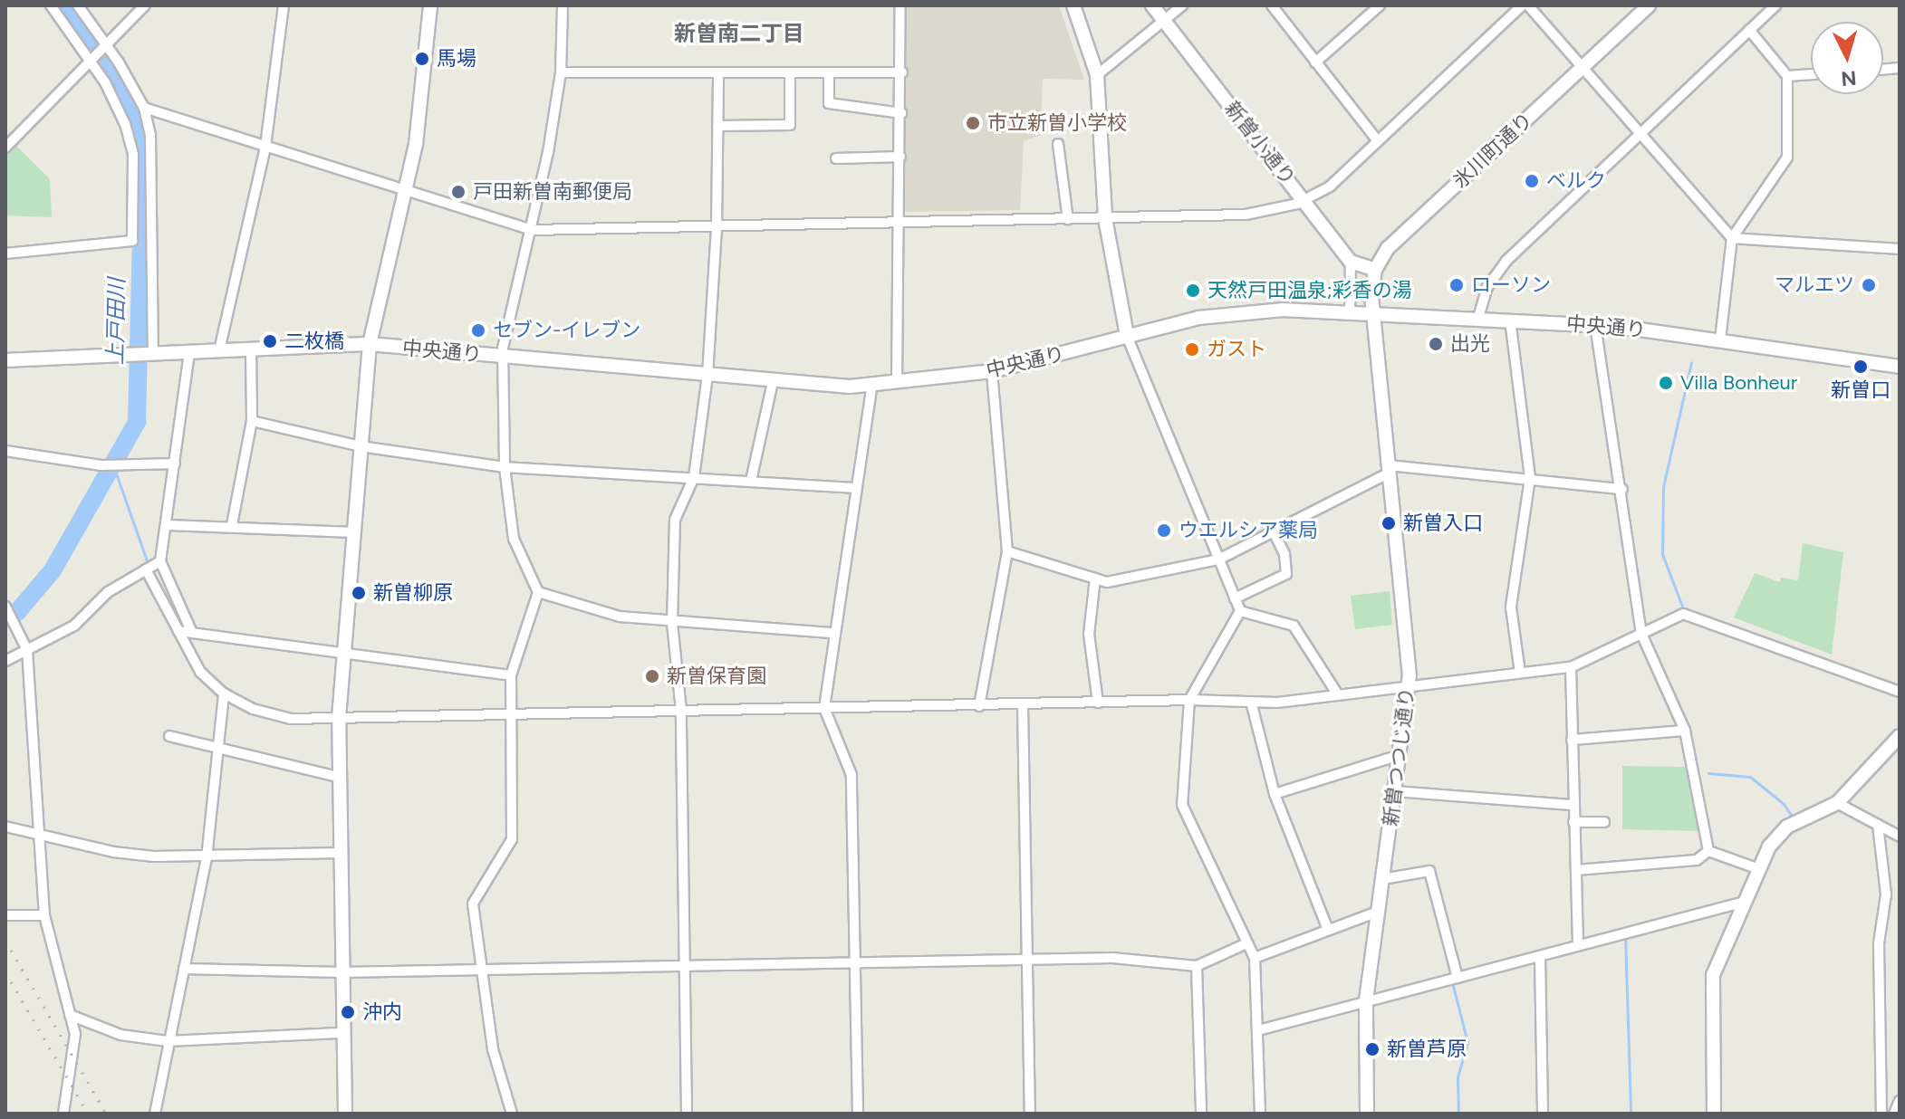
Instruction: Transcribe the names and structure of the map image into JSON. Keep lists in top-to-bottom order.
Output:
{
  "streets": {
    "street": [
      "新曽小通り",
      "氷川町通り",
      "中央通り",
      "新曽つつじ通り"
    ]
  },
  "crossings": [
    ["中央通り", "新曽つつじ通り"]
  ],
  "districts": ["新曽南二丁目"],
  "water": ["上戸田川"],
  "places": [
    "馬場",
    "市立新曽小学校",
    "ベルク",
    "戸田新曽南郵便局",
    "ローソン",
    "マルエツ",
    "天然戸田温泉;彩香の湯",
    "セブン-イレブン",
    "二枚橋",
    "出光",
    "ガスト",
    "新曽口",
    "Villa Bonheur",
    "新曽入口",
    "ウエルシア薬局",
    "新曽柳原",
    "新曽保育園",
    "沖内",
    "新曽芦原"
  ],
  "north": "bottom"
}
